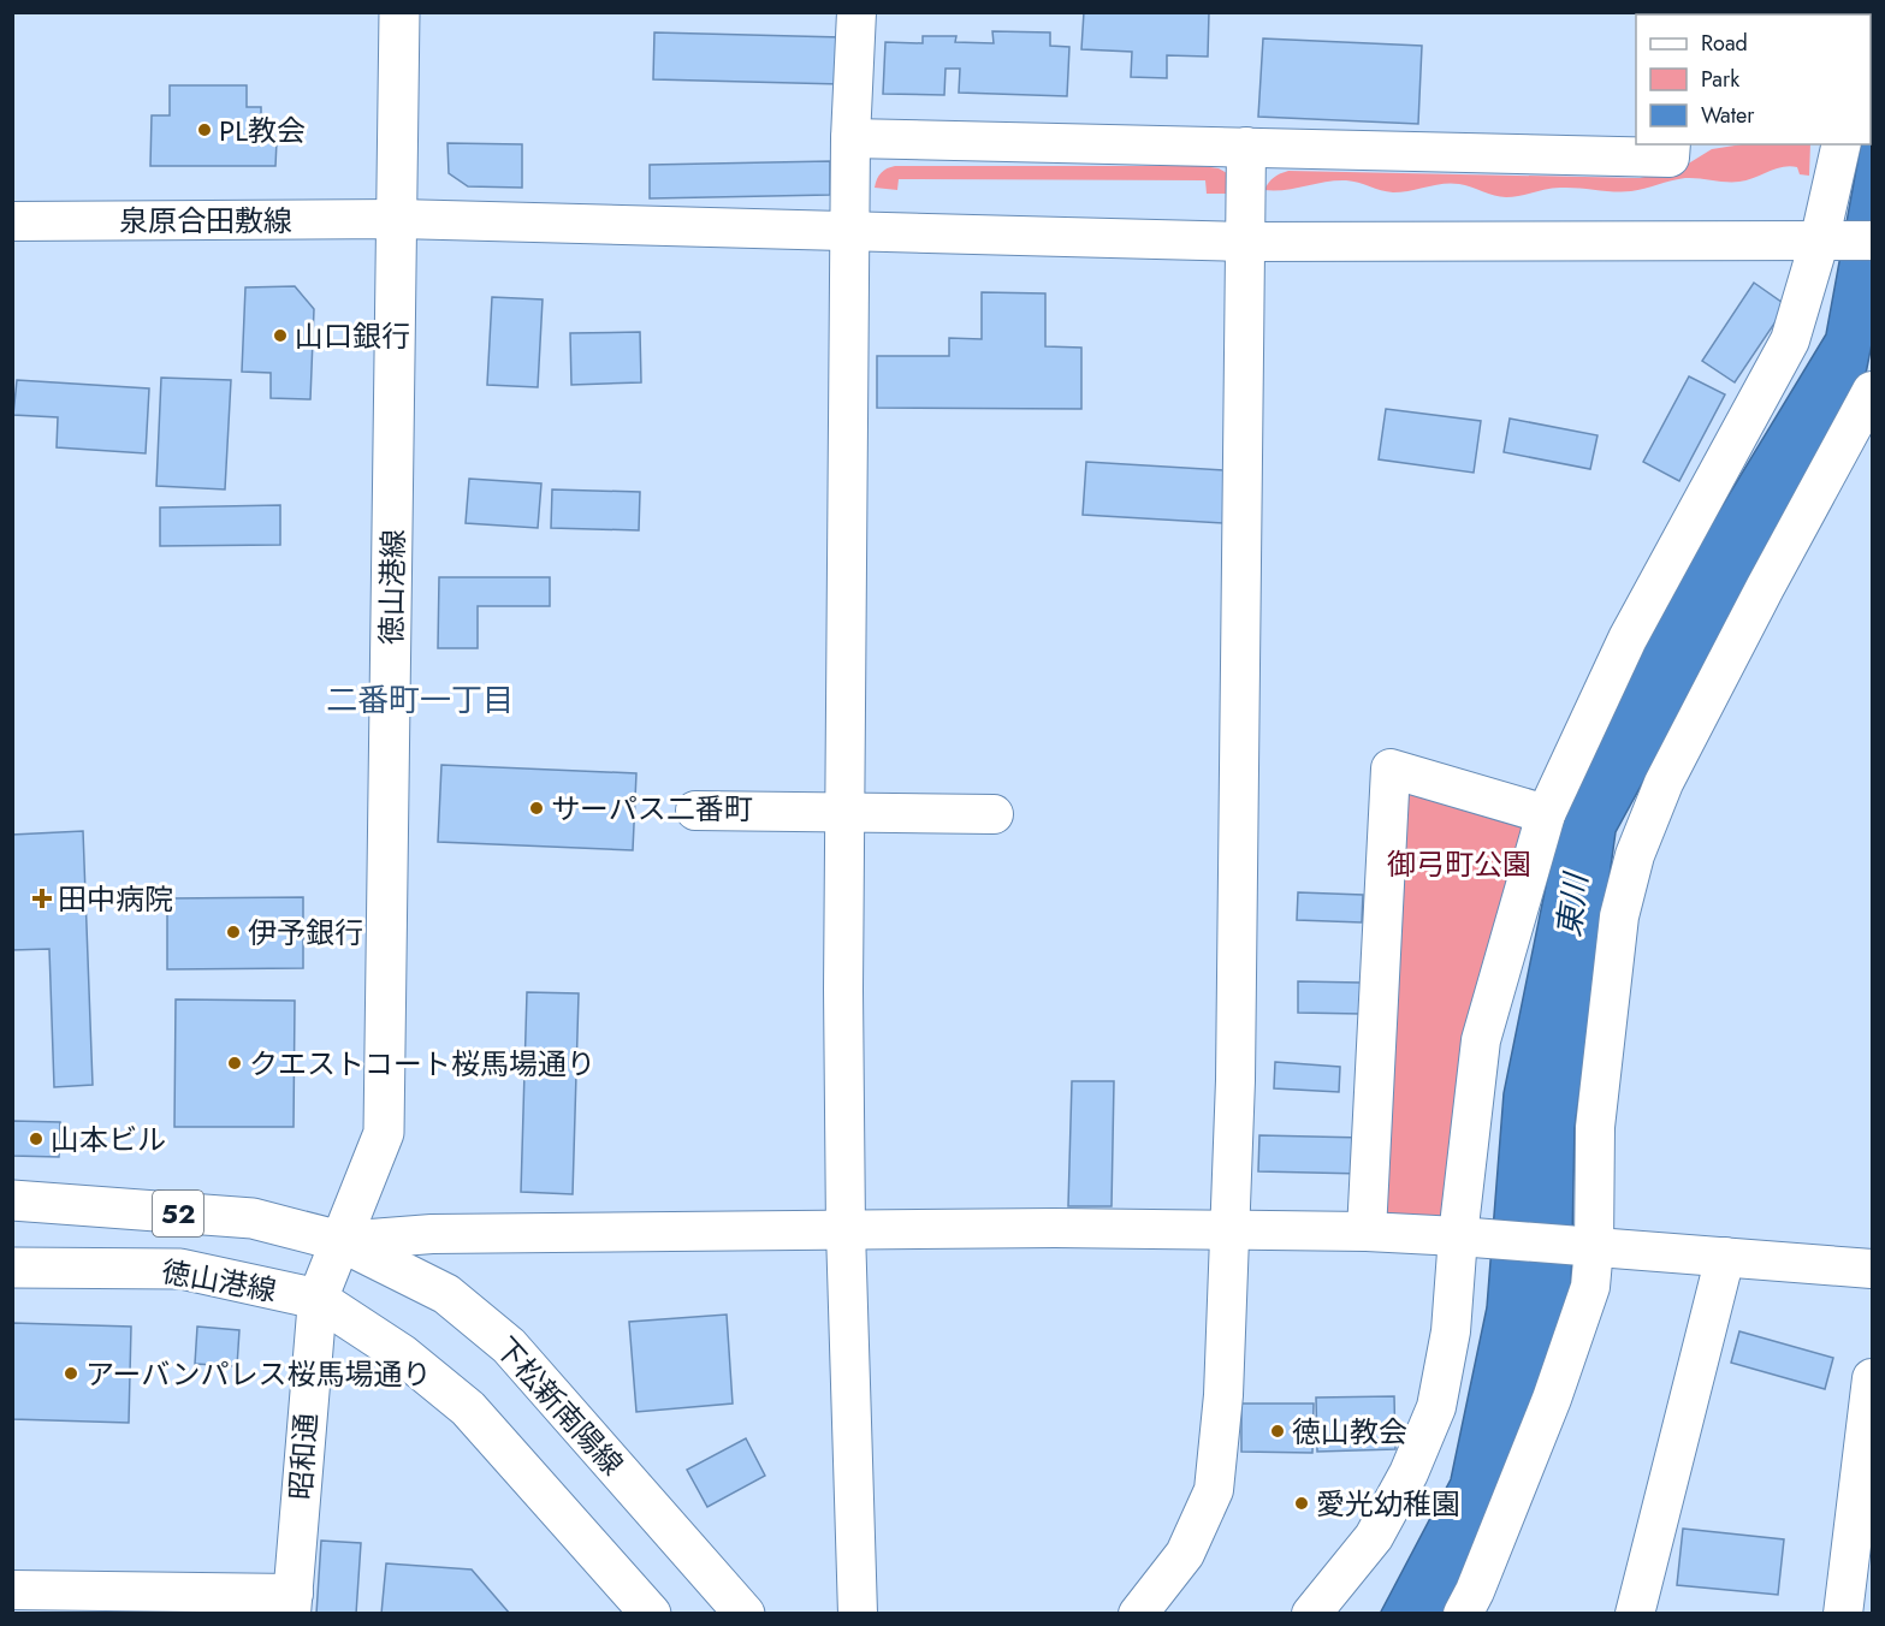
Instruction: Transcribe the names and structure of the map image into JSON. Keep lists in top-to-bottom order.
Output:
{
  "streets": {
    "main road": ["徳山港線", "52", "下松新南陽線"],
    "street": ["泉原合田敷線", "昭和通"]
  },
  "crossings": [
    ["泉原合田敷線", "徳山港線"],
    ["徳山港線", "下松新南陽線"],
    ["徳山港線", "昭和通"]
  ],
  "districts": ["二番町一丁目"],
  "water": ["東川"],
  "parks": ["御弓町公園"],
  "places": {
    "other": [
      "PL教会",
      "山口銀行",
      "サーパス二番町",
      "伊予銀行",
      "クエストコート桜馬場通り",
      "山本ビル",
      "アーバンパレス桜馬場通り",
      "徳山教会",
      "愛光幼稚園"
    ],
    "health": ["田中病院"]
  },
  "legend": ["Road", "Park", "Water"]
}
